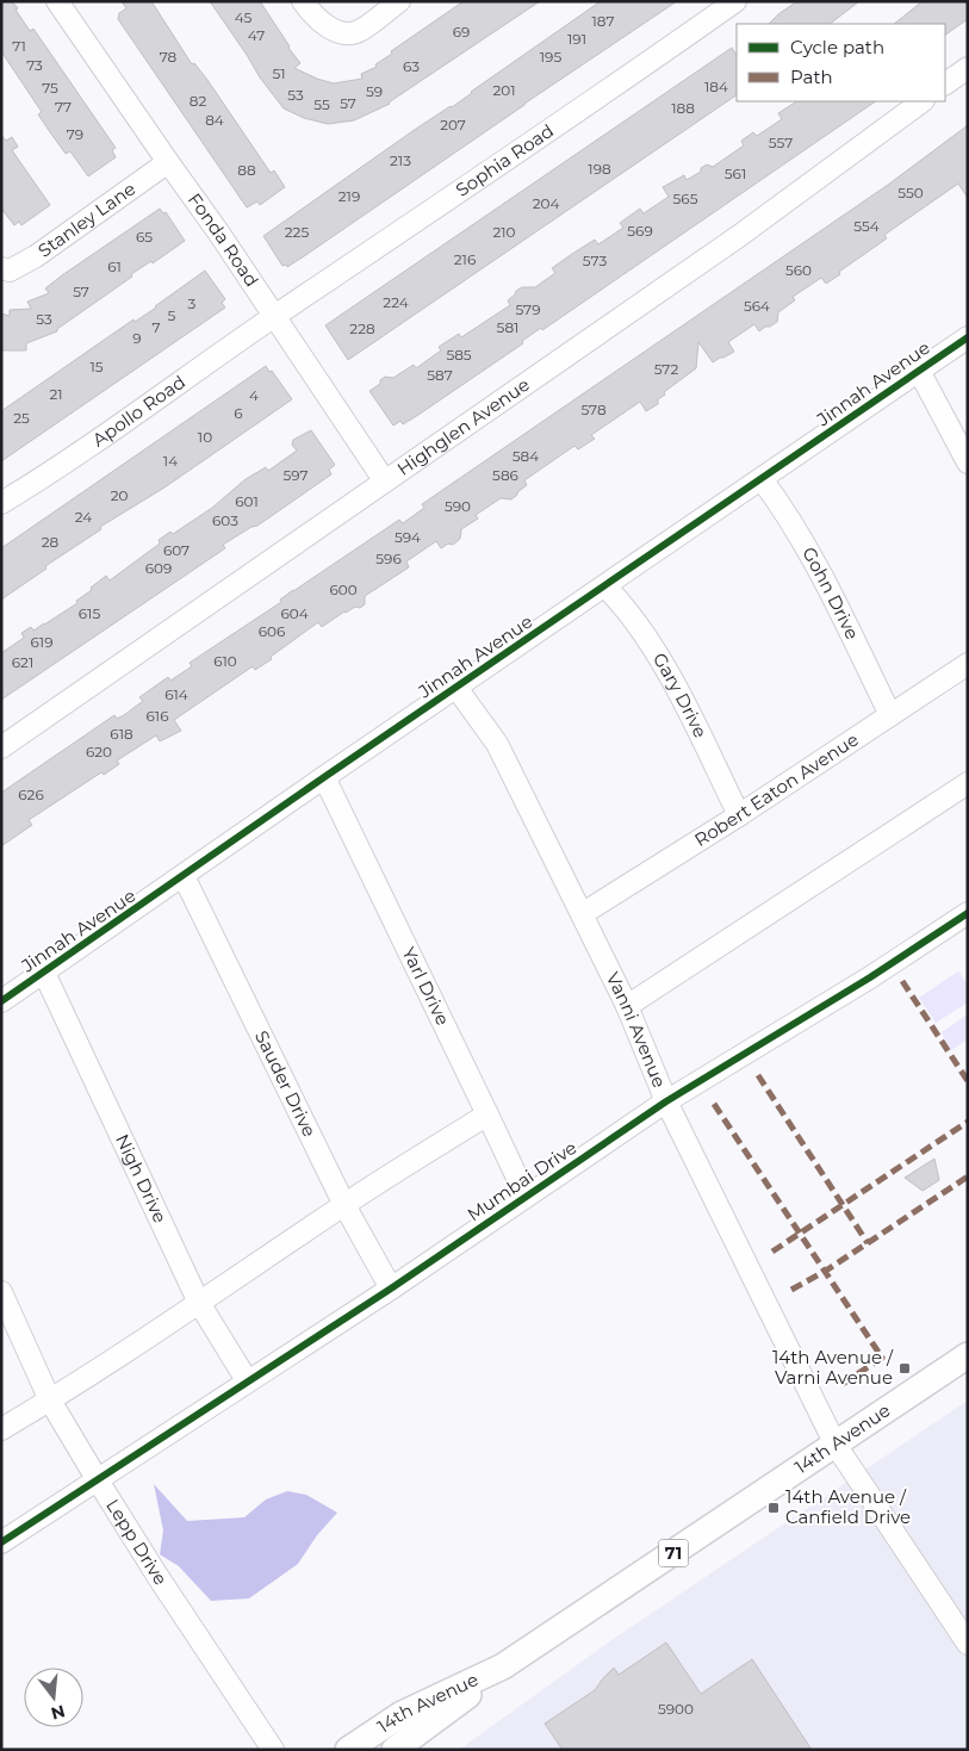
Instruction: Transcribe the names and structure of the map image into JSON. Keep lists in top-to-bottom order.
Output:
{
  "streets": {
    "main road": ["14th Avenue", "71"],
    "street": [
      "Sophia Road",
      "Stanley Lane",
      "Fonda Road",
      "Jinnah Avenue",
      "Apollo Road",
      "Highglen Avenue",
      "Gohn Drive",
      "Gary Drive",
      "Robert Eaton Avenue",
      "Yarl Drive",
      "Vanni Avenue",
      "Sauder Drive",
      "Nigh Drive",
      "Mumbai Drive",
      "Lepp Drive"
    ]
  },
  "crossings": [
    ["Sophia Road", "Fonda Road"],
    ["Sophia Road", "Apollo Road"],
    ["Stanley Lane", "Fonda Road"],
    ["Fonda Road", "Apollo Road"],
    ["Fonda Road", "Highglen Avenue"],
    ["Jinnah Avenue", "Gohn Drive"],
    ["Jinnah Avenue", "Gary Drive"],
    ["Jinnah Avenue", "Yarl Drive"],
    ["Jinnah Avenue", "Vanni Avenue"],
    ["Jinnah Avenue", "Sauder Drive"],
    ["Jinnah Avenue", "Nigh Drive"],
    ["Gohn Drive", "Robert Eaton Avenue"],
    ["Gary Drive", "Robert Eaton Avenue"],
    ["Robert Eaton Avenue", "Vanni Avenue"],
    ["Yarl Drive", "Mumbai Drive"],
    ["Vanni Avenue", "Mumbai Drive"],
    ["Vanni Avenue", "14th Avenue"],
    ["Sauder Drive", "Mumbai Drive"],
    ["Nigh Drive", "Mumbai Drive"],
    ["Mumbai Drive", "Lepp Drive"]
  ],
  "places": {
    "transit": ["14th Avenue / Varni Avenue", "14th Avenue / Canfield Drive"]
  },
  "house_numbers": [
    "45",
    "187",
    "69",
    "47",
    "191",
    "71",
    "78",
    "195",
    "73",
    "63",
    "51",
    "184",
    "75",
    "201",
    "59",
    "53",
    "82",
    "57",
    "55",
    "77",
    "188",
    "84",
    "207",
    "79",
    "557",
    "213",
    "198",
    "88",
    "561",
    "550",
    "219",
    "565",
    "204",
    "554",
    "569",
    "225",
    "210",
    "65",
    "216",
    "573",
    "61",
    "560",
    "57",
    "224",
    "3",
    "564",
    "579",
    "5",
    "53",
    "7",
    "581",
    "228",
    "9",
    "585",
    "15",
    "572",
    "587",
    "21",
    "4",
    "578",
    "6",
    "25",
    "10",
    "584",
    "14",
    "597",
    "586",
    "20",
    "601",
    "590",
    "24",
    "603",
    "594",
    "28",
    "607",
    "596",
    "609",
    "600",
    "615",
    "604",
    "606",
    "619",
    "610",
    "621",
    "614",
    "616",
    "618",
    "620",
    "626",
    "5900"
  ],
  "legend": ["Cycle path", "Path"],
  "north": "bottom"
}
